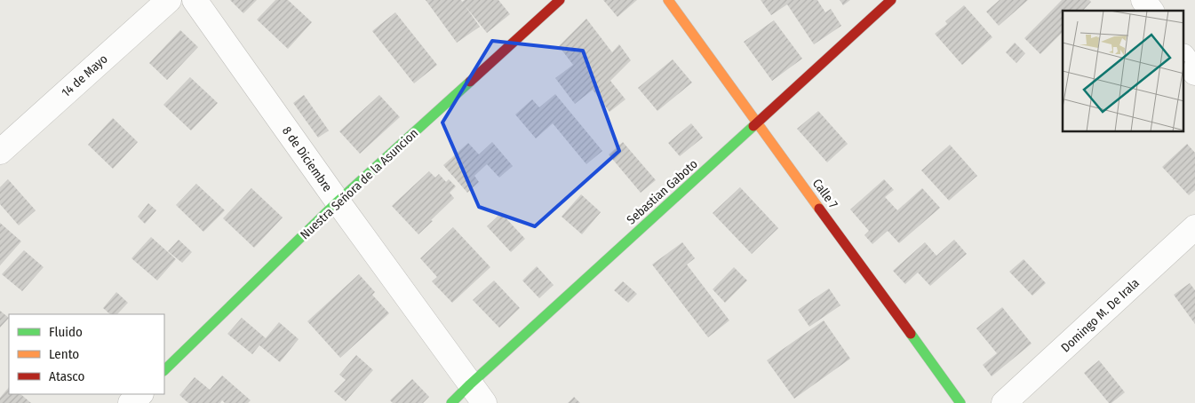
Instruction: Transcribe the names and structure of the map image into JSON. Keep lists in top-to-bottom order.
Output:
{
  "streets": {
    "street": [
      "14 de Mayo",
      "8 de Diciembre",
      "Nuestra Señora de la Asuncion",
      "Sebastian Gaboto",
      "Calle 7",
      "Domingo M. De Irala"
    ]
  },
  "crossings": [
    ["8 de Diciembre", "Nuestra Señora de la Asuncion"],
    ["8 de Diciembre", "Sebastian Gaboto"],
    ["Sebastian Gaboto", "Calle 7"]
  ],
  "legend": ["Fluido", "Lento", "Atasco"]
}
